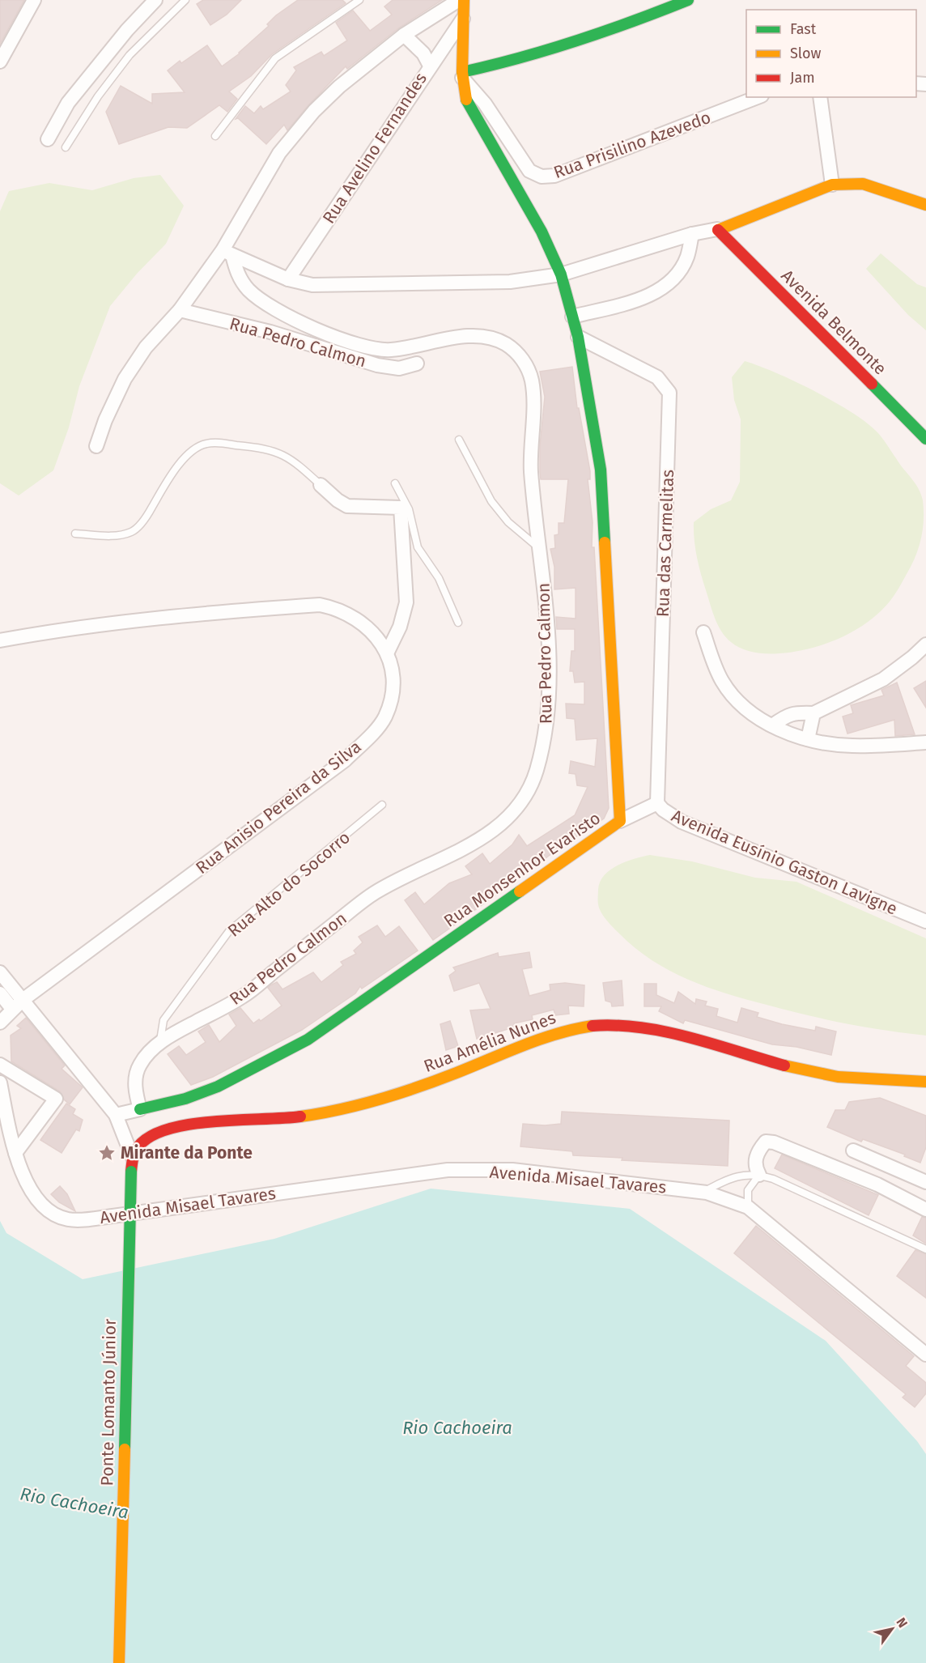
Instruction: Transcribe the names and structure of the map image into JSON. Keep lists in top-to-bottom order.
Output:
{
  "streets": {
    "street": [
      "Rua Prisilino Azevedo",
      "Rua Avelino Fernandes",
      "Avenida Belmonte",
      "Rua Pedro Calmon",
      "Rua das Carmelitas",
      "Rua Anisio Pereira da Silva",
      "Avenida Eusínio Gaston Lavigne",
      "Rua Monsenhor Evaristo",
      "Rua Amélia Nunes",
      "Avenida Misael Tavares",
      "Ponte Lomanto Júnior"
    ],
    "lane": ["Rua Alto do Socorro"]
  },
  "crossings": [
    ["Rua Prisilino Azevedo", "Rua Monsenhor Evaristo"],
    ["Rua Avelino Fernandes", "Rua Monsenhor Evaristo"],
    ["Rua Pedro Calmon", "Rua Monsenhor Evaristo"],
    ["Rua Pedro Calmon", "Rua Alto do Socorro"],
    ["Rua das Carmelitas", "Avenida Eusínio Gaston Lavigne"],
    ["Rua das Carmelitas", "Rua Monsenhor Evaristo"],
    ["Avenida Eusínio Gaston Lavigne", "Rua Monsenhor Evaristo"],
    ["Rua Amélia Nunes", "Ponte Lomanto Júnior"]
  ],
  "water": ["Rio Cachoeira"],
  "places": {
    "place": ["Mirante da Ponte"]
  },
  "legend": ["Fast", "Slow", "Jam"],
  "north": "top right"
}
